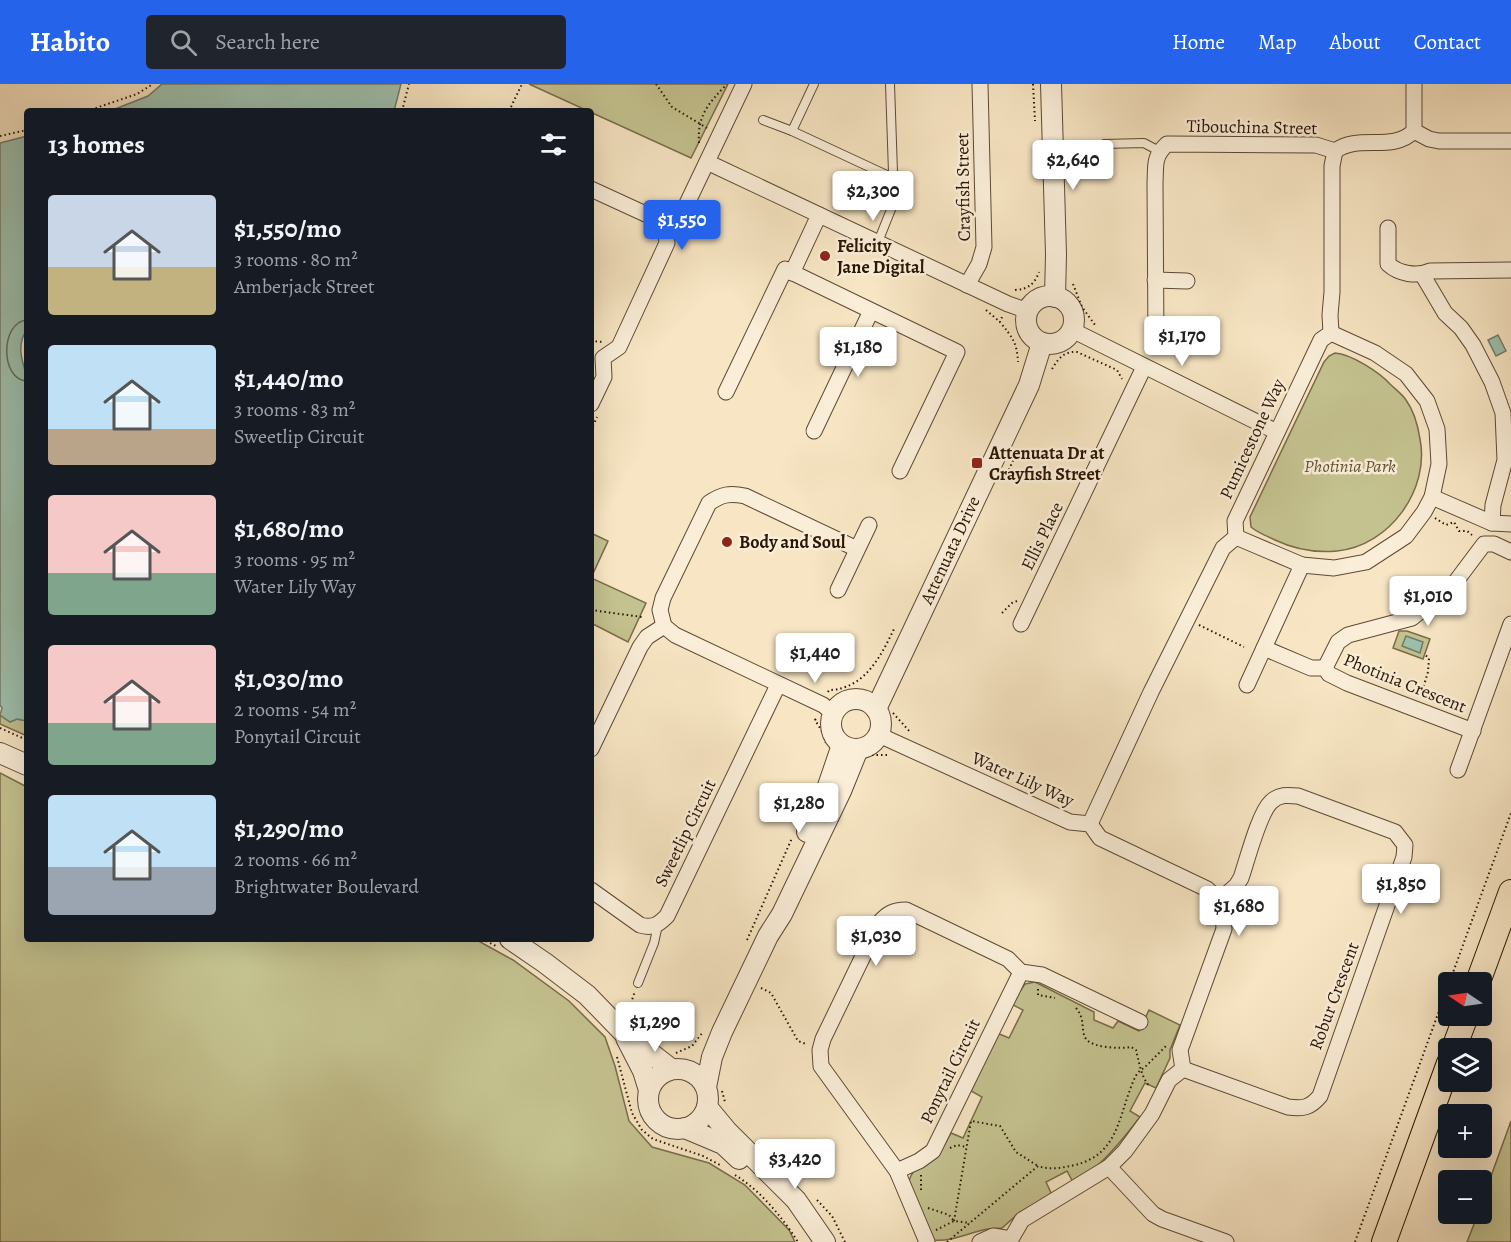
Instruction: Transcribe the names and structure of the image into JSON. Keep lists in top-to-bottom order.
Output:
{
  "streets": {
    "street": [
      "Tibouchina Street",
      "Crayfish Street",
      "Pumicestone Way",
      "Ellis Place",
      "Attenuata Drive",
      "Photinia Crescent",
      "Water Lily Way",
      "Sweetlip Circuit",
      "Robur Crescent",
      "Ponytail Circuit"
    ]
  },
  "crossings": [
    ["Attenuata Drive", "Water Lily Way"],
    ["Water Lily Way", "Robur Crescent"]
  ],
  "parks": ["Photinia Park"],
  "places": {
    "other": ["Felicity Jane Digital", "Body and Soul"],
    "transit": ["Attenuata Dr at Crayfish Street"]
  },
  "north": "left",
  "page": {
    "header": "Habito",
    "search": "Search here",
    "nav": [
      "Home",
      "Map",
      "About",
      "Contact"
    ],
    "heading": "13 homes",
    "price": [
      "$2,640",
      "$2,300",
      "$1,550",
      "$1,170",
      "$1,180",
      "$1,010",
      "$1,440",
      "$1,280",
      "$1,850",
      "$1,680",
      "$1,030",
      "$1,290",
      "$3,420"
    ],
    "list": [
      {
        "name": "$1,550/mo",
        "note": "3 rooms · 80 m² · Amberjack Street"
      },
      {
        "name": "$1,440/mo",
        "note": "3 rooms · 83 m² · Sweetlip Circuit"
      },
      {
        "name": "$1,680/mo",
        "note": "3 rooms · 95 m² · Water Lily Way"
      },
      {
        "name": "$1,030/mo",
        "note": "2 rooms · 54 m² · Ponytail Circuit"
      },
      {
        "name": "$1,290/mo",
        "note": "2 rooms · 66 m² · Brightwater Boulevard"
      }
    ],
    "map_buttons": ["+", "−"]
  }
}
